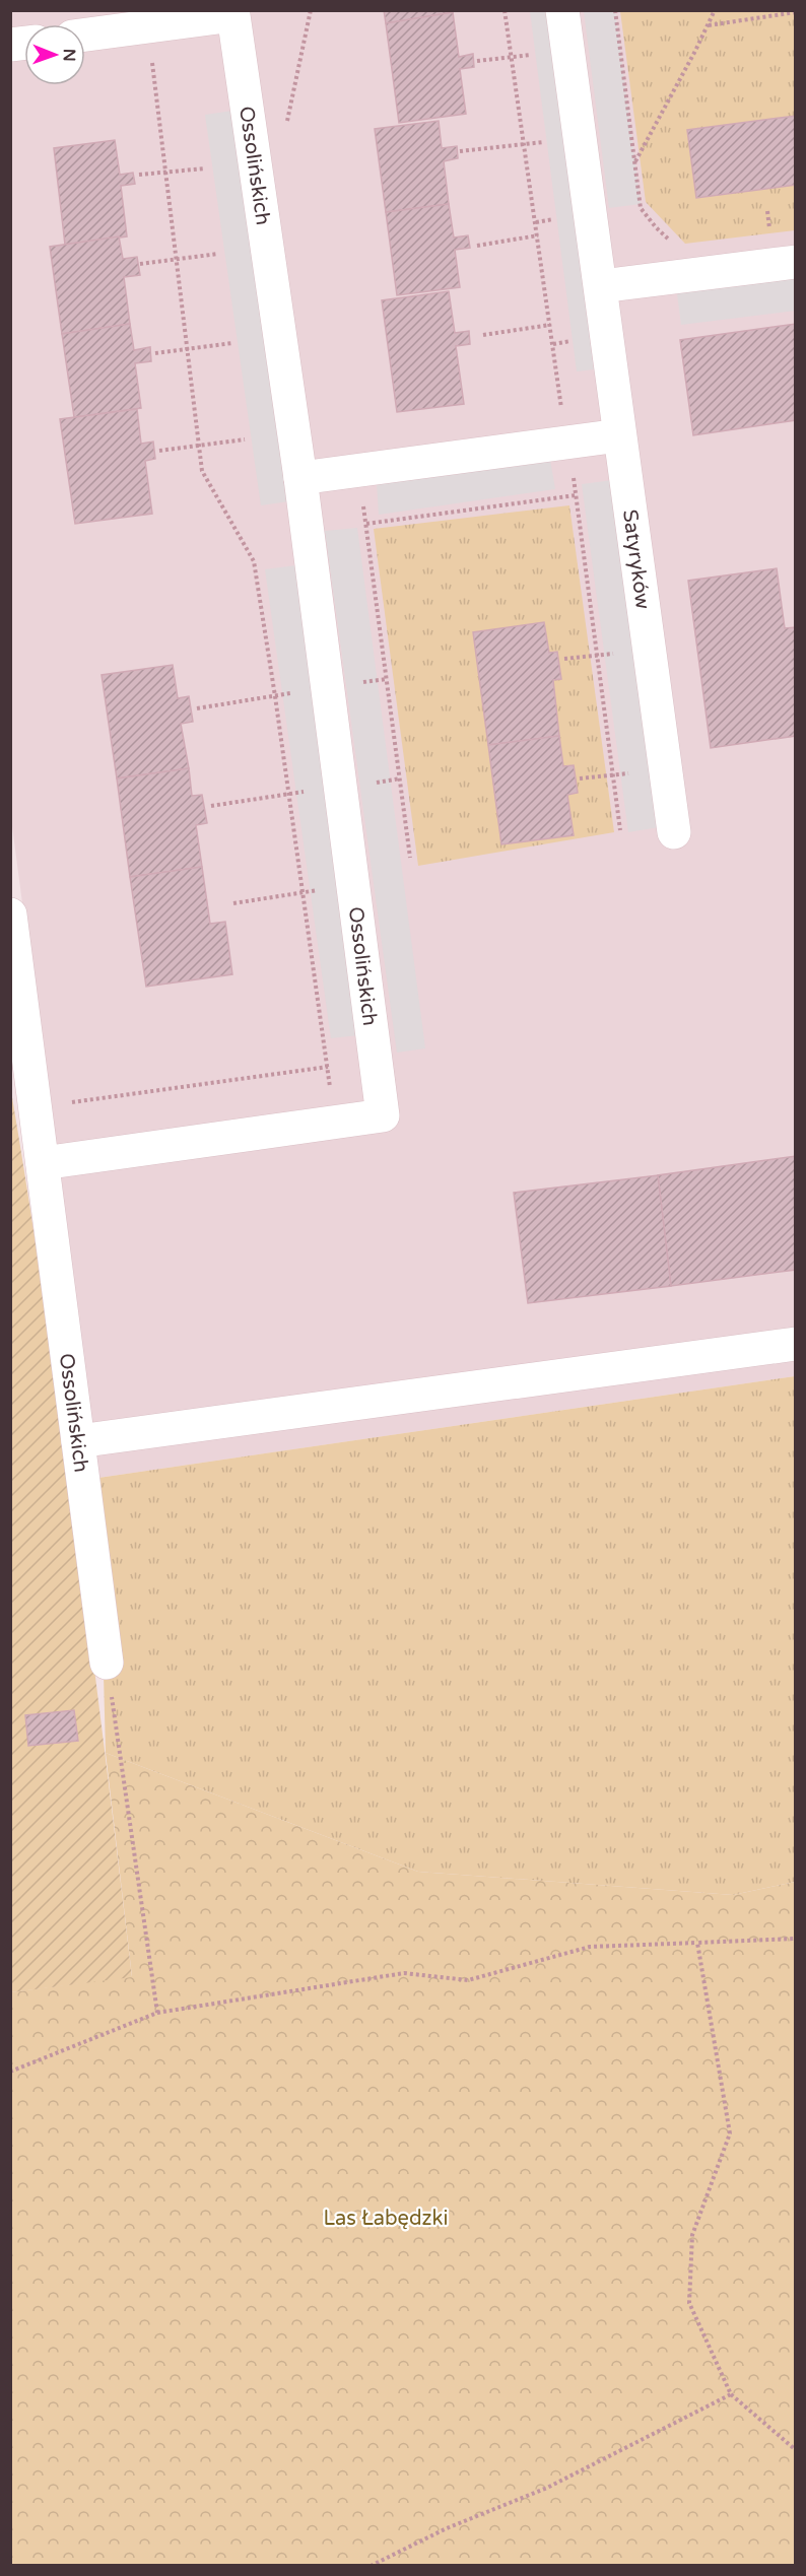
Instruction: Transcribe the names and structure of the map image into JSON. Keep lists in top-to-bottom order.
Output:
{
  "streets": {
    "street": ["Ossolińskich", "Satyryków"]
  },
  "parks": ["Las Łabędzki"],
  "north": "right"
}
